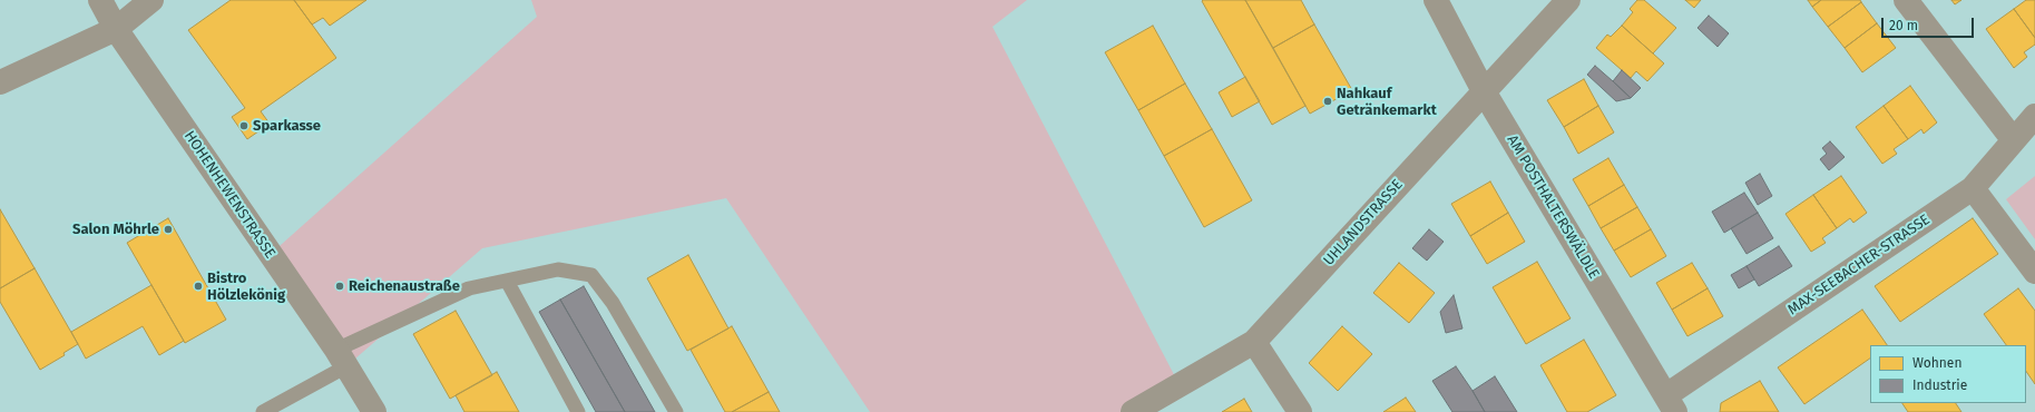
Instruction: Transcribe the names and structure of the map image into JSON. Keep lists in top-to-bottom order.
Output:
{
  "streets": {
    "street": [
      "HOHENHEWENSTRASSE",
      "AM POSTHALTERSWÄLDLE",
      "UHLANDSTRASSE",
      "MAX-SEEBACHER-STRASSE"
    ]
  },
  "crossings": [
    ["AM POSTHALTERSWÄLDLE", "UHLANDSTRASSE"],
    ["AM POSTHALTERSWÄLDLE", "MAX-SEEBACHER-STRASSE"]
  ],
  "places": [
    "Nahkauf Getränkemarkt",
    "Sparkasse",
    "Salon Möhrle",
    "Bistro Hölzlekönig",
    "Reichenaustraße"
  ],
  "legend": ["Wohnen", "Industrie"],
  "scale_bar": "20 m"
}
